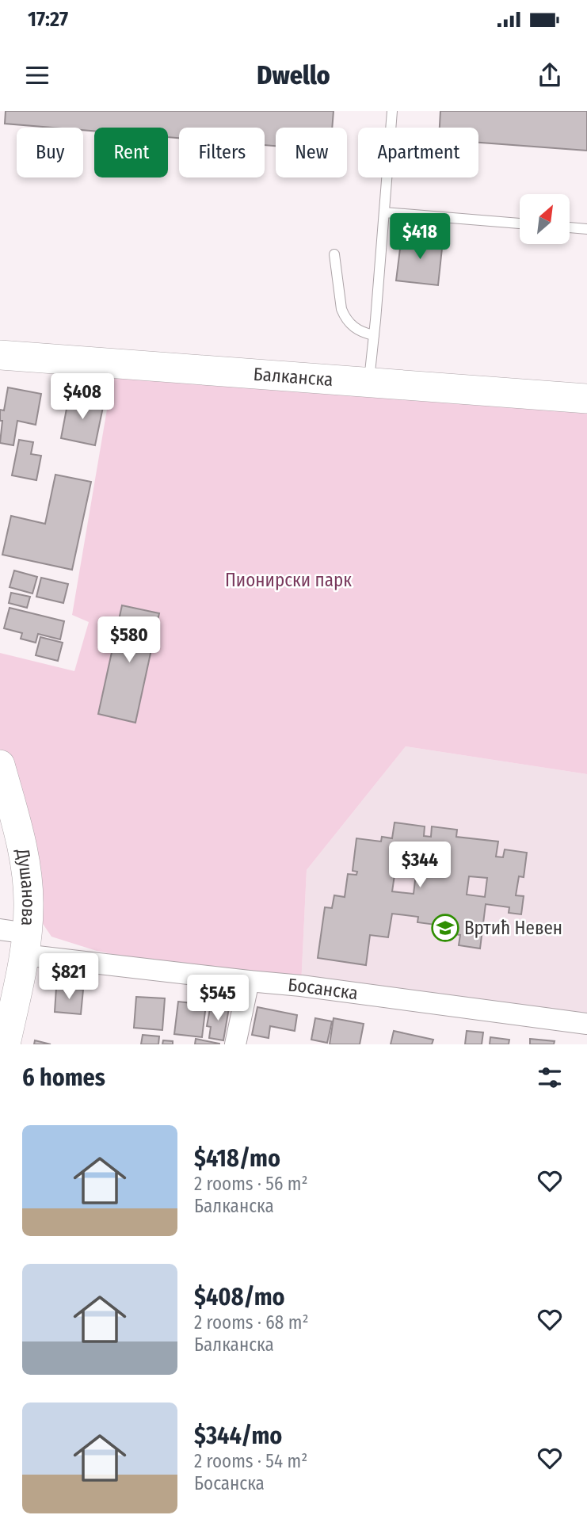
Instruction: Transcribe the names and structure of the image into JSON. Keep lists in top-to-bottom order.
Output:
{
  "streets": {
    "main road": ["Балканска", "Душанова"],
    "street": ["Босанска"]
  },
  "crossings": [
    ["Душанова", "Босанска"]
  ],
  "parks": ["Пионирски парк"],
  "places": {
    "school or university": ["Вртић Невен"]
  },
  "north": "top right",
  "page": {
    "status": "17:27",
    "header": "Dwello",
    "chip": [
      "Buy",
      "Rent",
      "Filters",
      "New",
      "Apartment"
    ],
    "price": [
      "$418",
      "$408",
      "$580",
      "$344",
      "$821",
      "$545"
    ],
    "heading": "6 homes",
    "list": [
      {
        "name": "$418/mo",
        "note": "2 rooms · 56 m² · Балканска"
      },
      {
        "name": "$408/mo",
        "note": "2 rooms · 68 m² · Балканска"
      },
      {
        "name": "$344/mo",
        "note": "2 rooms · 54 m² · Босанска"
      }
    ]
  }
}
